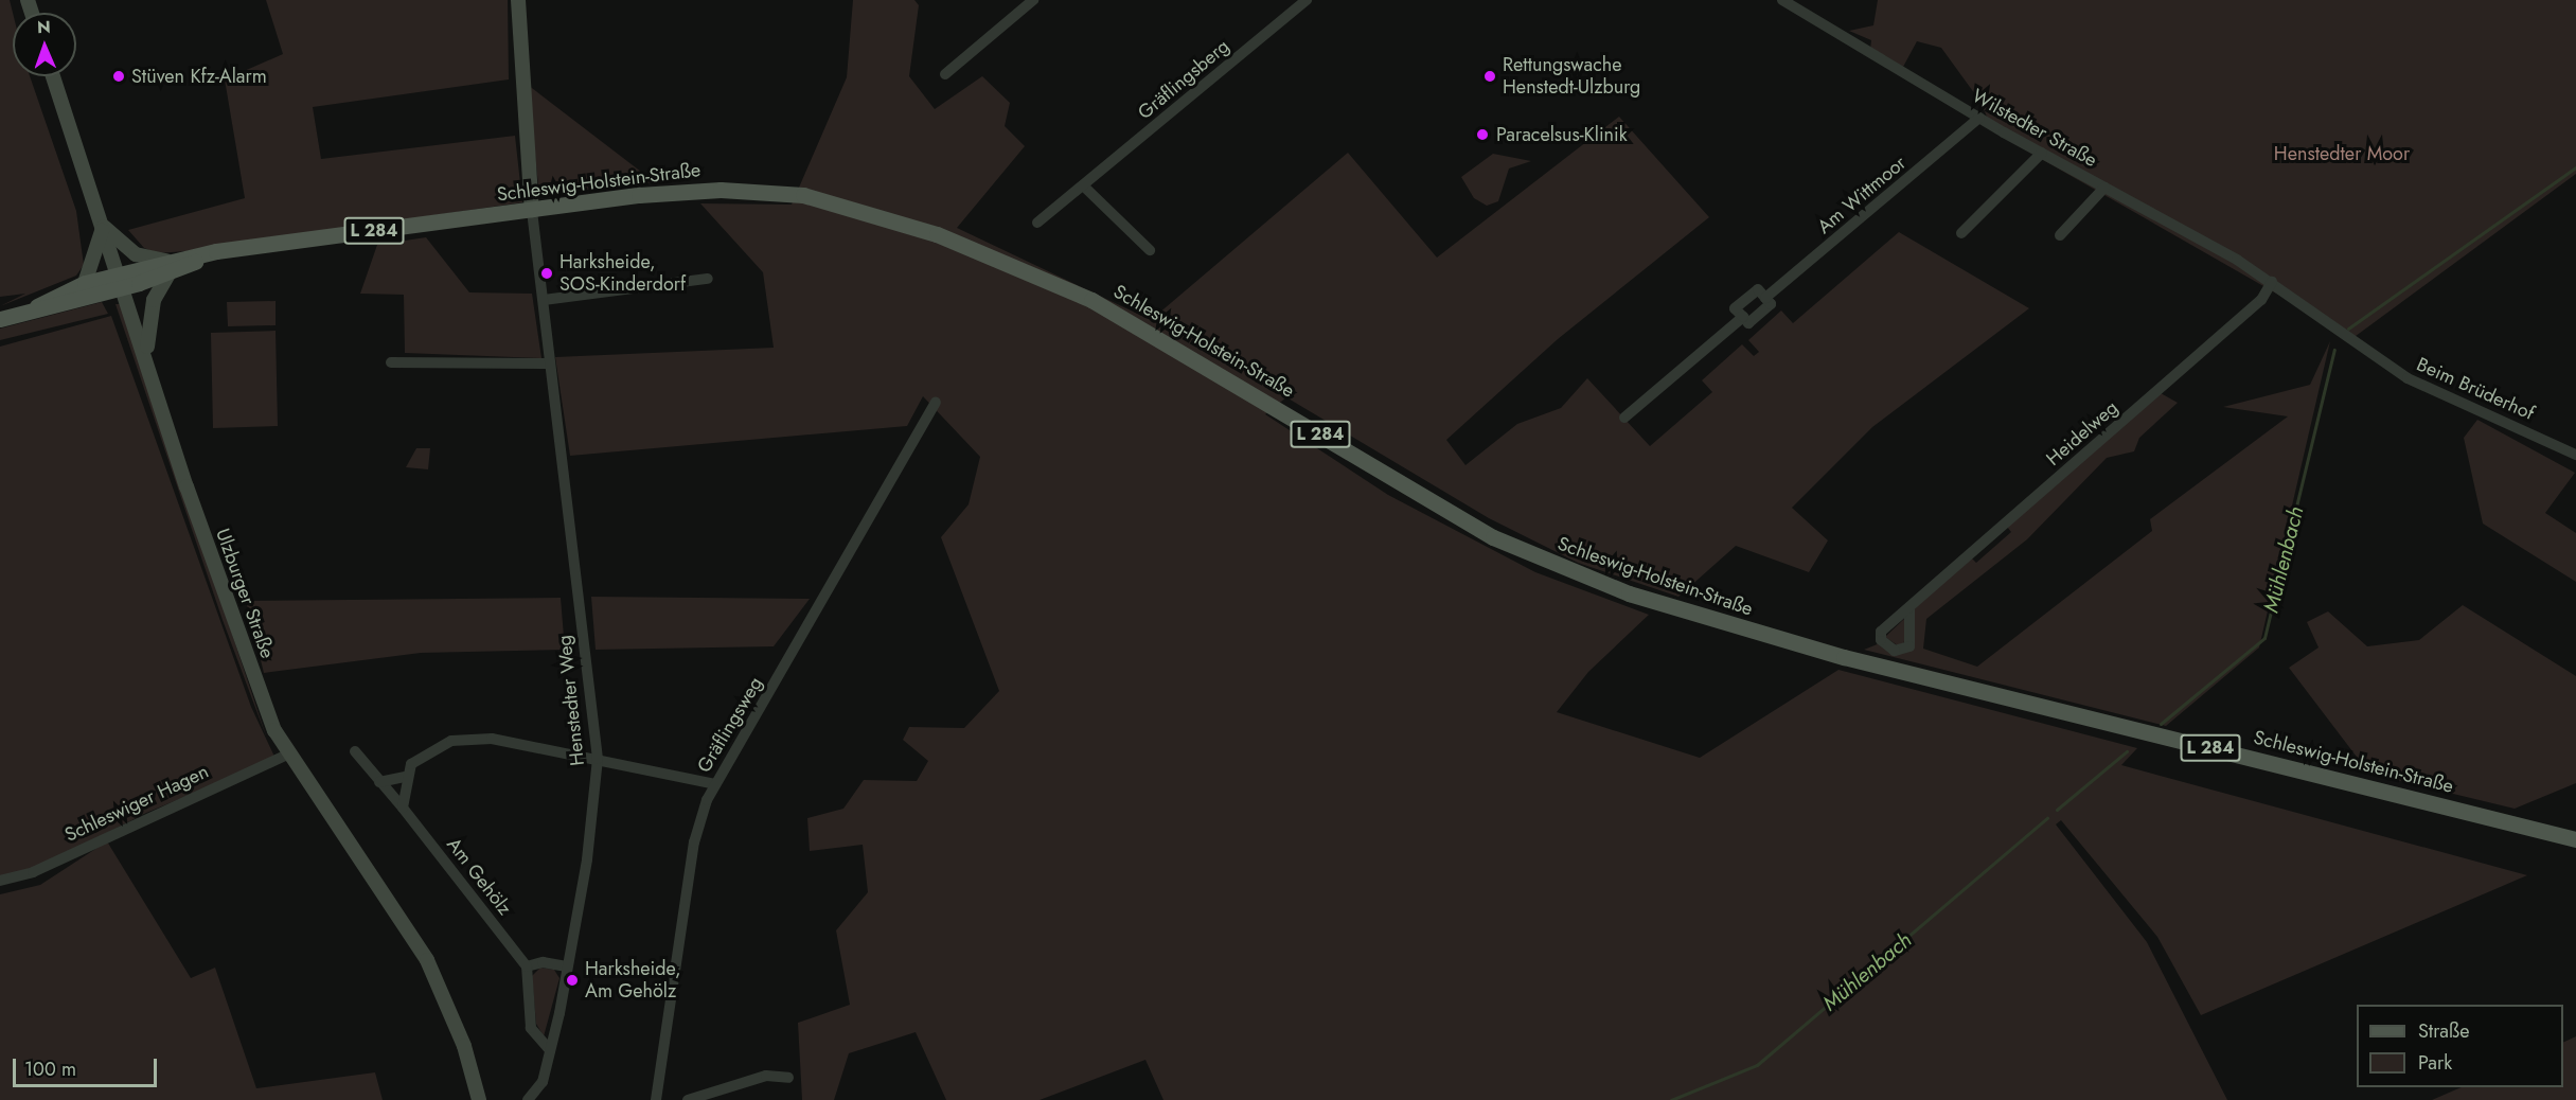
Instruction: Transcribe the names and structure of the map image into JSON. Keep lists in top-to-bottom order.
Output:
{
  "streets": {
    "main road": ["Schleswig-Holstein-Straße", "L 284", "Ulzburger Straße"],
    "street": [
      "Gräflingsberg",
      "Wilstedter Straße",
      "Am Wittmoor",
      "Beim Brüderhof",
      "Heidelweg",
      "Henstedter Weg",
      "Gräflingsweg",
      "Schleswiger Hagen",
      "Am Gehölz"
    ]
  },
  "crossings": [
    ["Wilstedter Straße", "Am Wittmoor"],
    ["Wilstedter Straße", "Beim Brüderhof"],
    ["Wilstedter Straße", "Heidelweg"],
    ["Schleswig-Holstein-Straße", "Ulzburger Straße"],
    ["Schleswig-Holstein-Straße", "Henstedter Weg"],
    ["Beim Brüderhof", "Heidelweg"],
    ["Ulzburger Straße", "Schleswiger Hagen"]
  ],
  "water": ["Mühlenbach"],
  "parks": ["Henstedter Moor"],
  "places": [
    "Stüven Kfz-Alarm",
    "Rettungswache Henstedt-Ulzburg",
    "Paracelsus-Klinik",
    "Harksheide, SOS-Kinderdorf",
    "Harksheide, Am Gehölz"
  ],
  "legend": ["Straße", "Park"],
  "scale_bar": "100 m",
  "north": "top"
}
